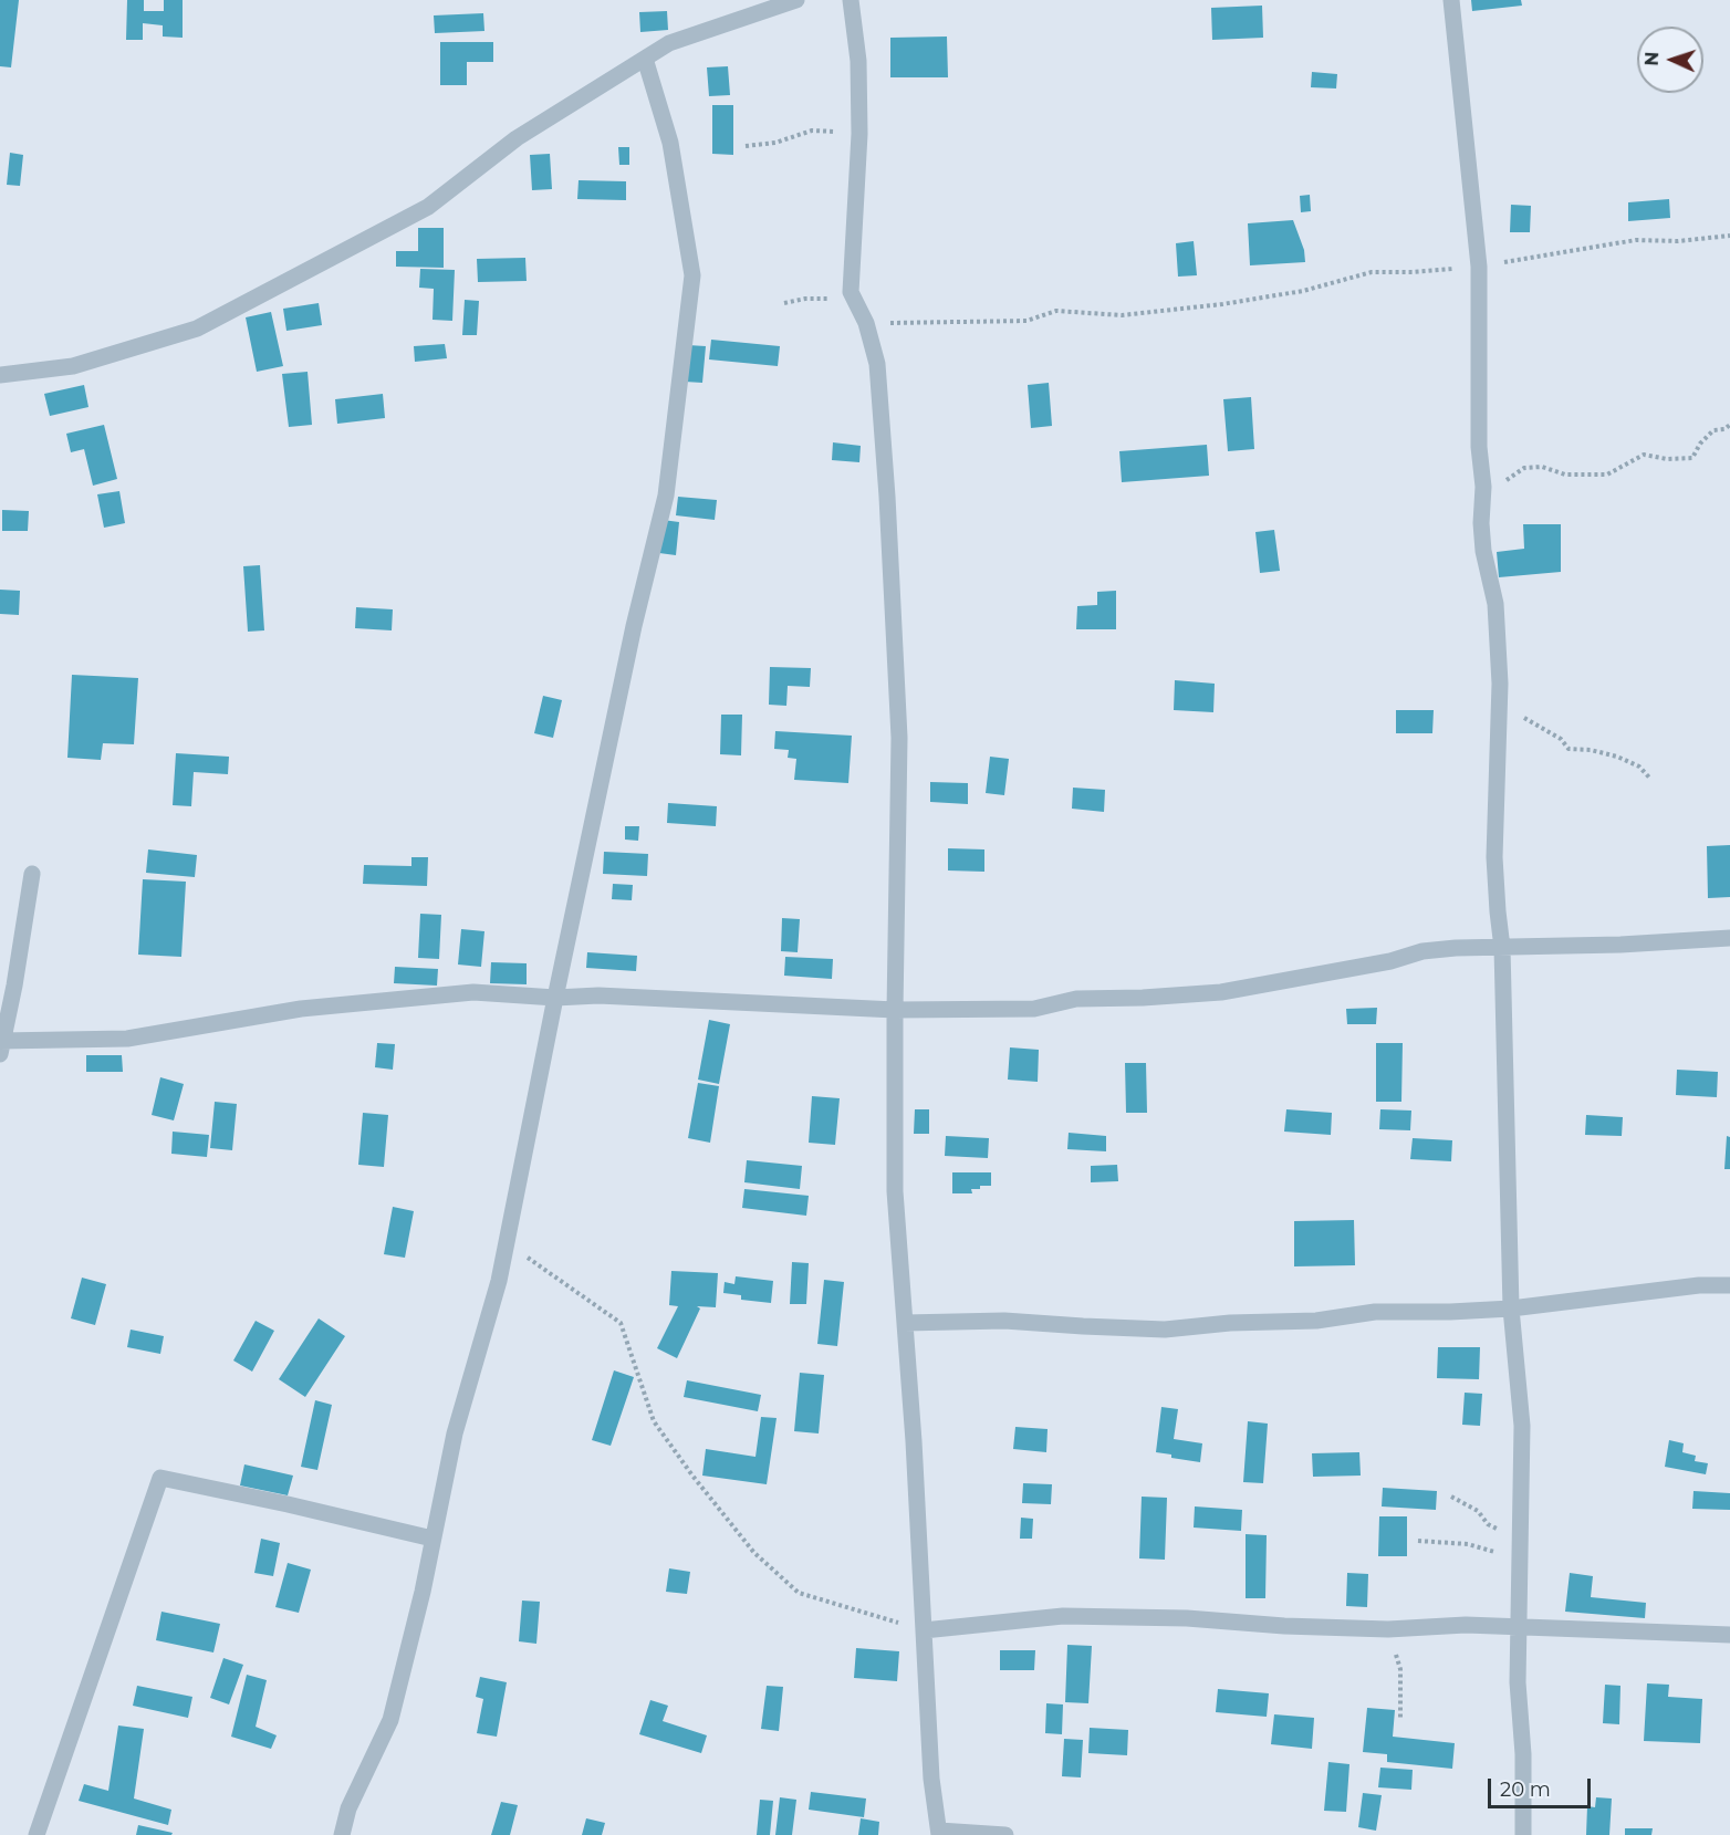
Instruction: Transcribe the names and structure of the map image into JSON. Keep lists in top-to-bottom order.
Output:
{
  "scale_bar": "20 m",
  "north": "left"
}
